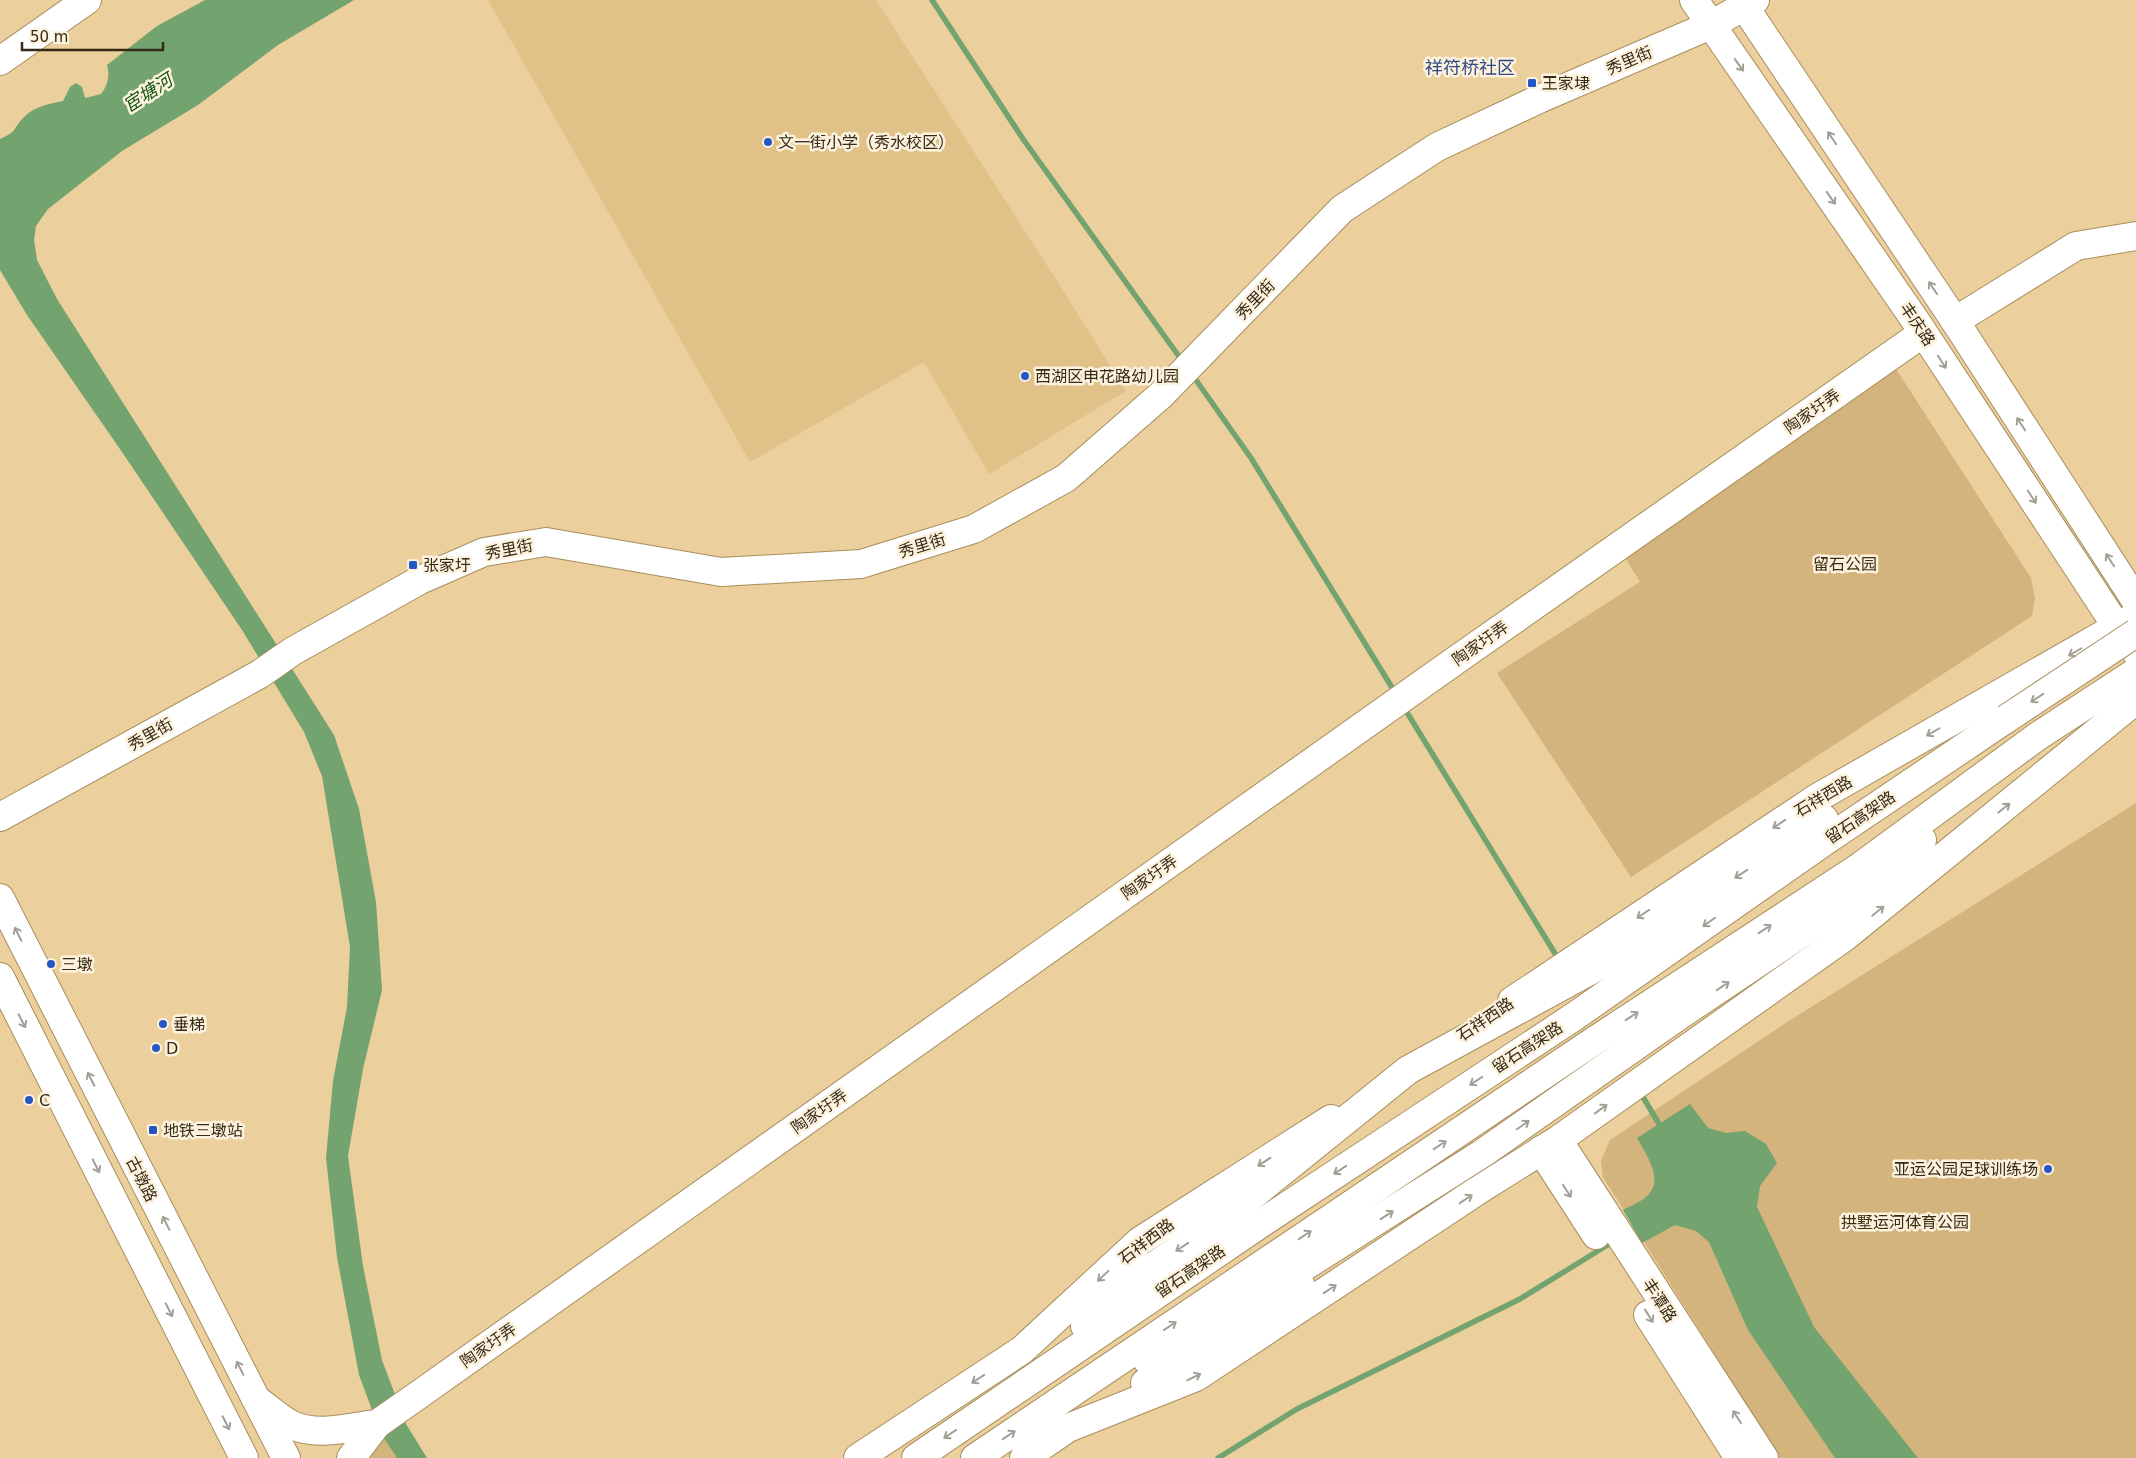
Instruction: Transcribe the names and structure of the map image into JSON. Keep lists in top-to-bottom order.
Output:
{
  "streets": {
    "main road": [
      "秀里街",
      "丰庆路",
      "陶家圩弄",
      "石祥西路",
      "留石高架路",
      "古墩路",
      "丰潭路"
    ]
  },
  "crossings": [
    ["秀里街", "丰庆路"],
    ["丰庆路", "陶家圩弄"],
    ["丰庆路", "石祥西路"],
    ["陶家圩弄", "古墩路"]
  ],
  "districts": ["祥符桥社区"],
  "water": ["宦塘河"],
  "parks": ["留石公园", "拱墅运河体育公园"],
  "places": {
    "transit": ["王家埭", "张家圩", "地铁三墩站"],
    "other": [
      "文一街小学（秀水校区）",
      "西湖区申花路幼儿园",
      "三墩",
      "垂梯",
      "D",
      "C",
      "亚运公园足球训练场"
    ]
  },
  "scale_bar": "50 m"
}
